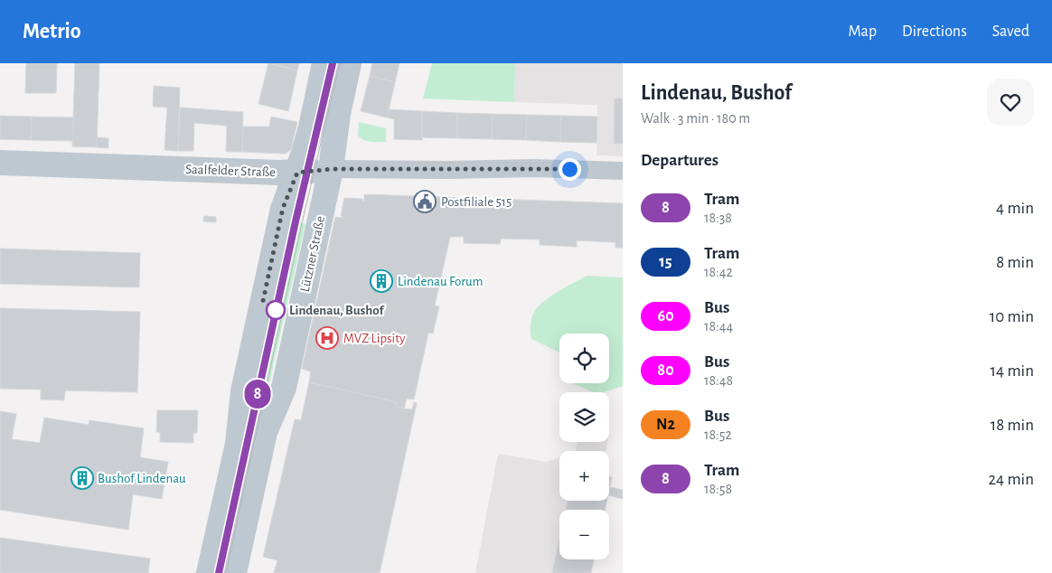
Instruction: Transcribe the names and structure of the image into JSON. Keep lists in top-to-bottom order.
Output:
{
  "streets": {
    "main road": ["Saalfelder Straße", "Lützner Straße"]
  },
  "crossings": [
    ["Saalfelder Straße", "Lützner Straße"]
  ],
  "places": {
    "public building": ["Postfiliale 515"],
    "building": ["Lindenau Forum", "Bushof Lindenau"],
    "other": ["Lindenau, Bushof"],
    "hospital": ["MVZ Lipsity"]
  },
  "lines": ["tram line 8"],
  "page": {
    "header": "Metrio",
    "nav": ["Map", "Directions", "Saved"],
    "on_map": "8",
    "heading": [
      ["Lindenau, Bushof", "Walk · 3 min · 180 m"],
      "Departures"
    ],
    "list": [
      {
        "mark": "8",
        "name": "Tram",
        "note": "18:38",
        "value": "4 min"
      },
      {
        "mark": "15",
        "name": "Tram",
        "note": "18:42",
        "value": "8 min"
      },
      {
        "mark": "60",
        "name": "Bus",
        "note": "18:44",
        "value": "10 min"
      },
      {
        "mark": "80",
        "name": "Bus",
        "note": "18:48",
        "value": "14 min"
      },
      {
        "mark": "N2",
        "name": "Bus",
        "note": "18:52",
        "value": "18 min"
      },
      {
        "mark": "8",
        "name": "Tram",
        "note": "18:58",
        "value": "24 min"
      }
    ],
    "map_buttons": ["+", "−"]
  }
}
